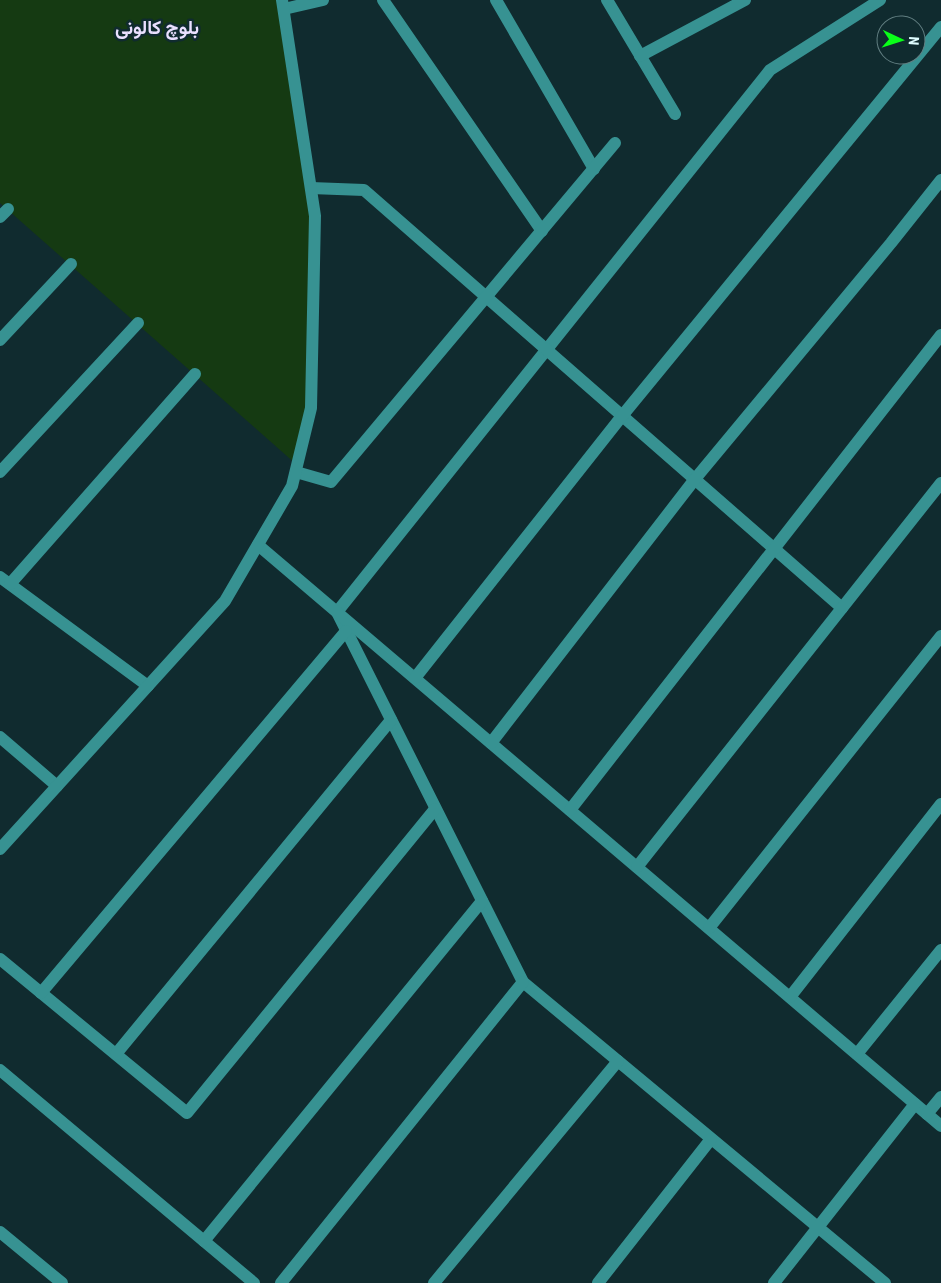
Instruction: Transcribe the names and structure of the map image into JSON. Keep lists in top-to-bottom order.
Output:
{
  "districts": ["بلوچ کالونی"],
  "north": "right"
}
